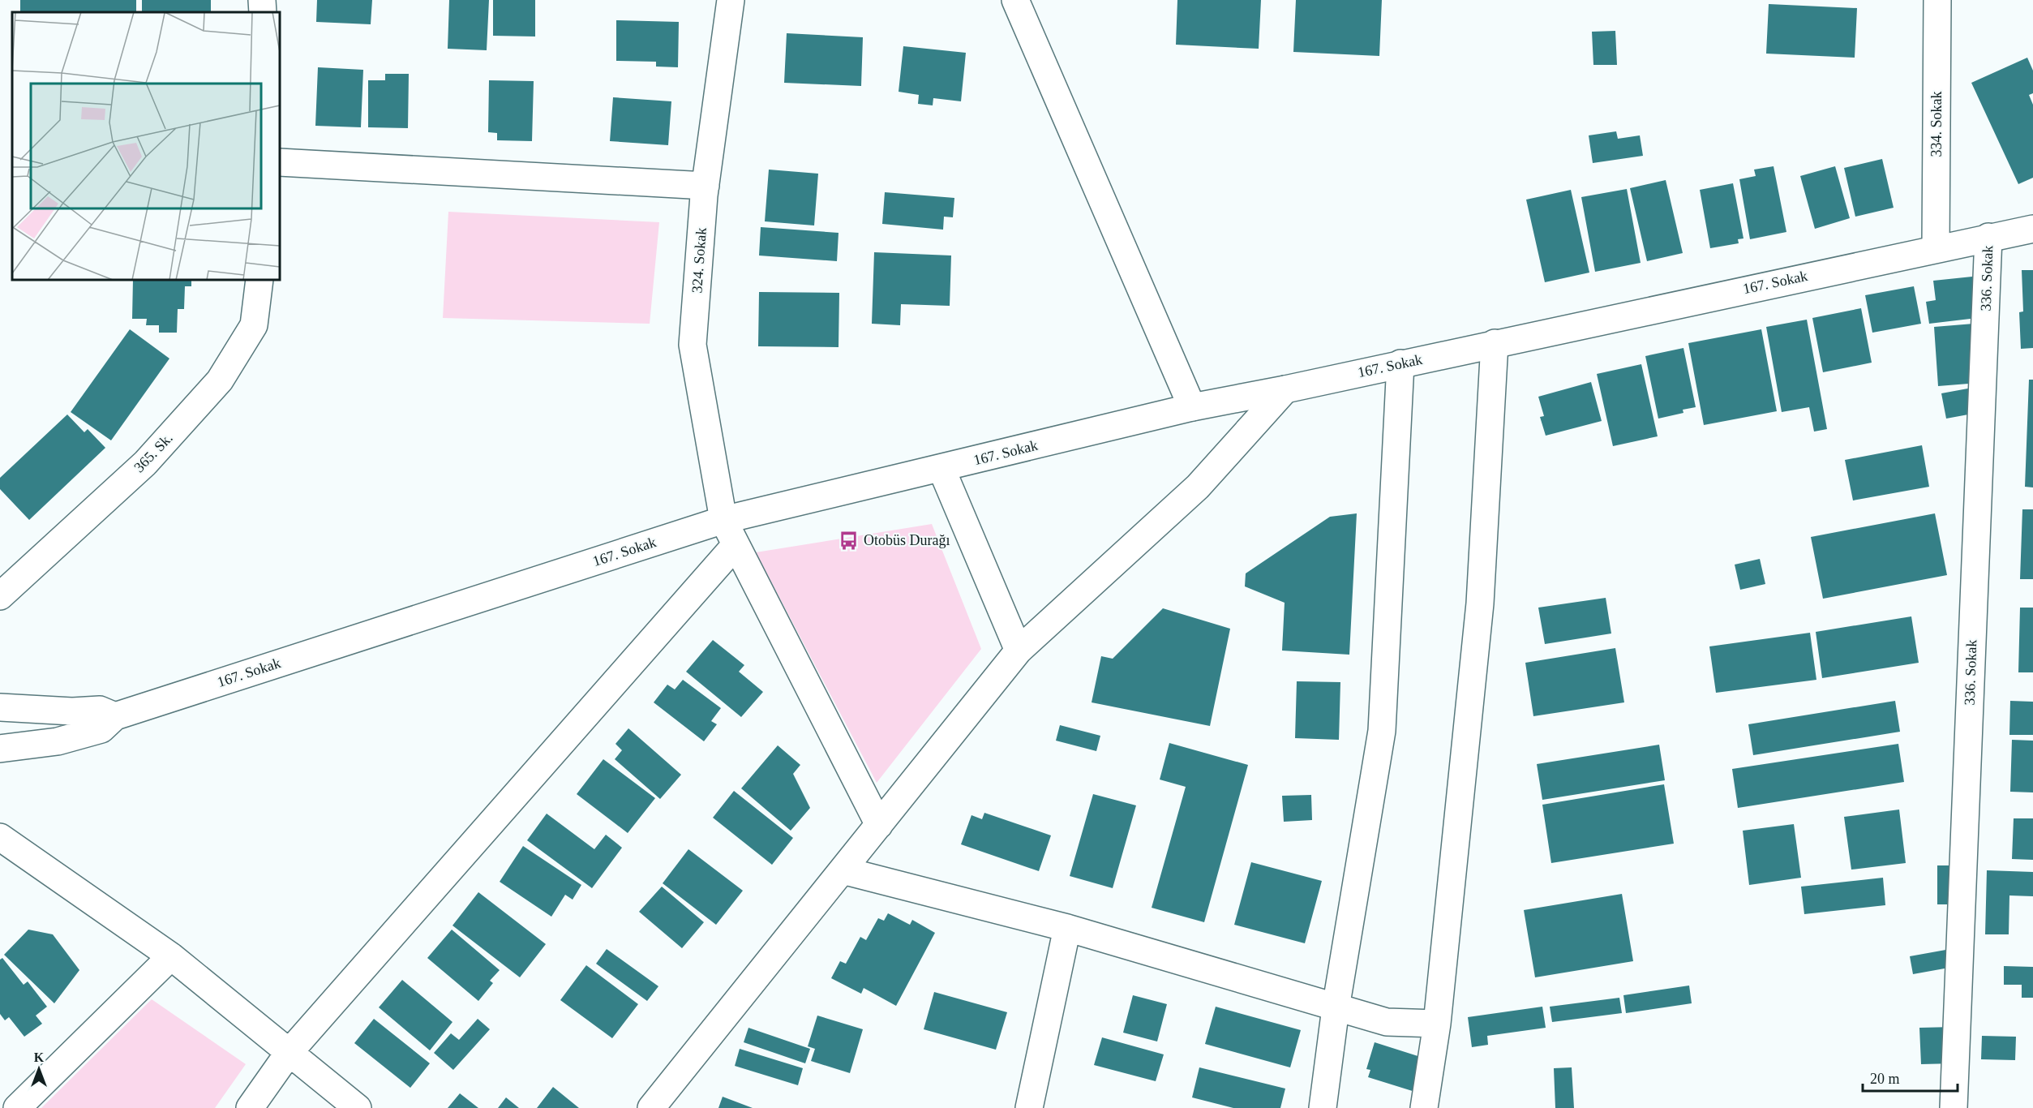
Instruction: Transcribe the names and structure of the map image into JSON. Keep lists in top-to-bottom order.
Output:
{
  "streets": {
    "street": [
      "334. Sokak",
      "324. Sokak",
      "336. Sokak",
      "167. Sokak",
      "365. Sk."
    ]
  },
  "crossings": [
    ["334. Sokak", "167. Sokak"],
    ["324. Sokak", "167. Sokak"],
    ["336. Sokak", "167. Sokak"]
  ],
  "places": {
    "bus stop": ["Otobüs Durağı"]
  },
  "scale_bar": "20 m",
  "north": "top"
}
